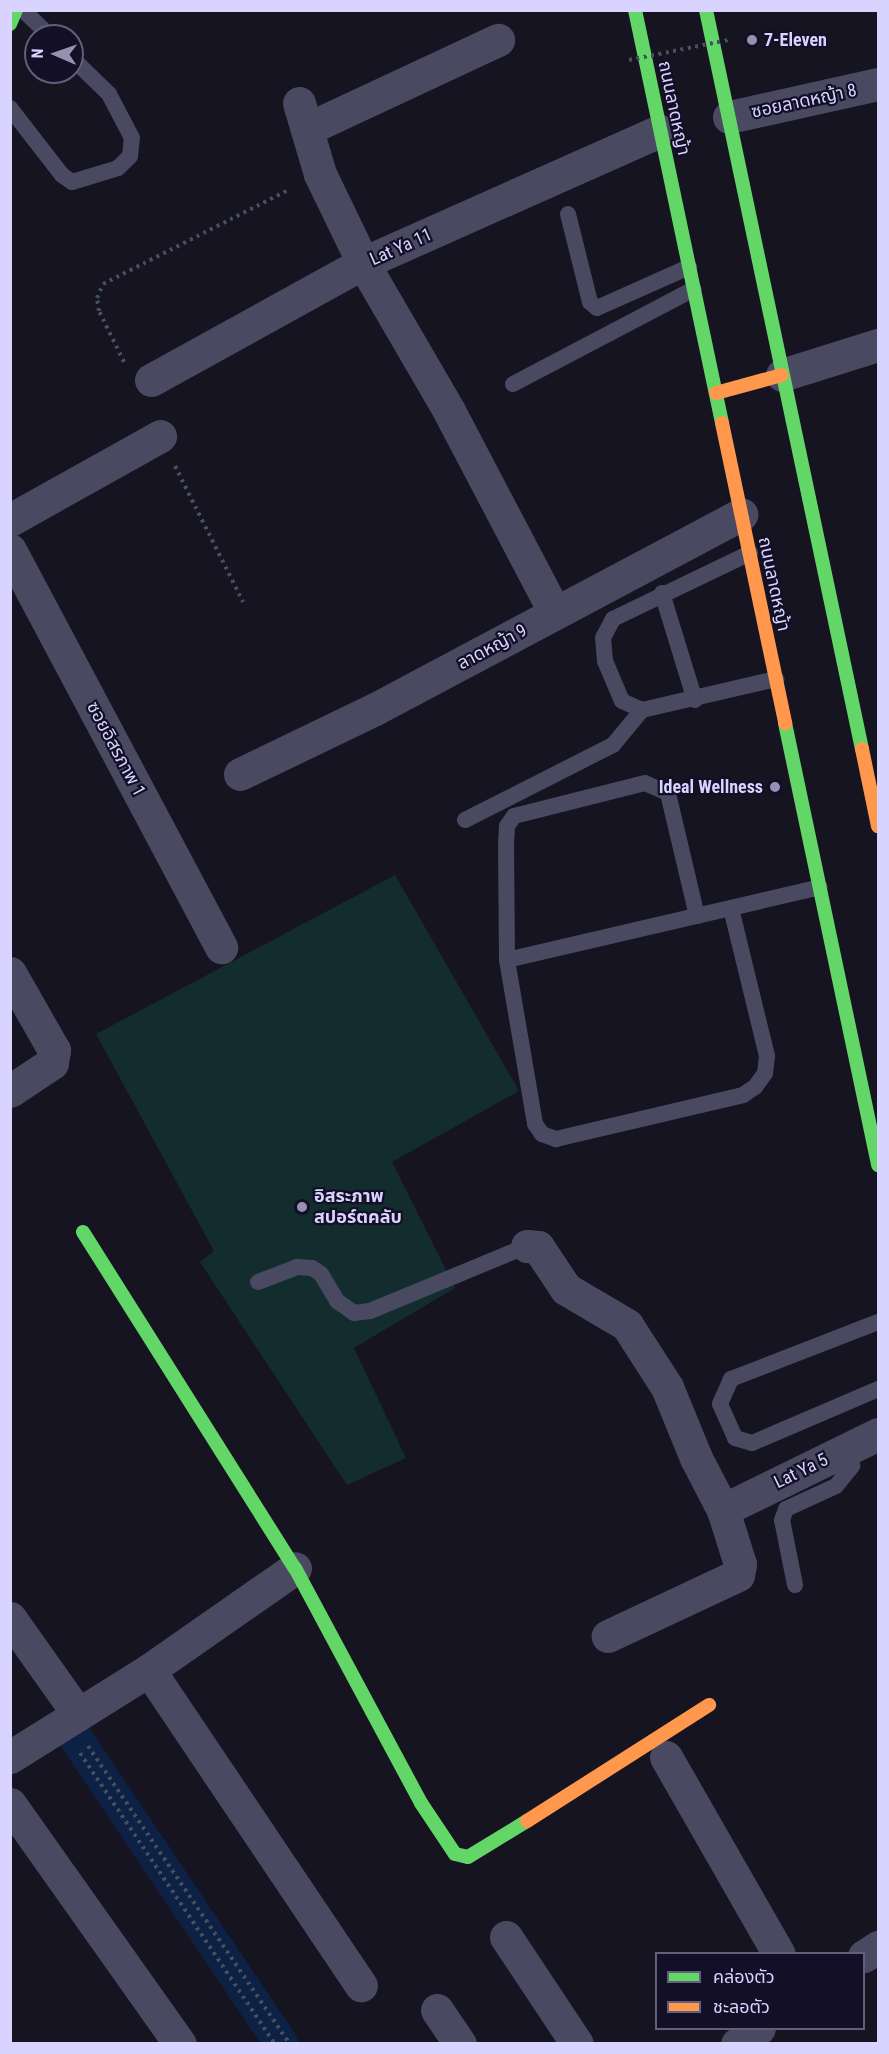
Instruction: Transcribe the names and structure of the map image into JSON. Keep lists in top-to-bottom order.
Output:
{
  "streets": {
    "main road": ["ถนนลาดหญ้า"],
    "street": [
      "ซอยลาดหญ้า 8",
      "Lat Ya 11",
      "ลาดหญ้า 9",
      "ซอยอิสรภาพ 1",
      "Lat Ya 5"
    ]
  },
  "crossings": [
    ["ถนนลาดหญ้า", "Lat Ya 11"],
    ["ถนนลาดหญ้า", "ลาดหญ้า 9"]
  ],
  "places": ["7-Eleven", "Ideal Wellness", "อิสระภาพ สปอร์ตคลับ"],
  "legend": ["คล่องตัว", "ชะลอตัว"],
  "north": "left"
}
